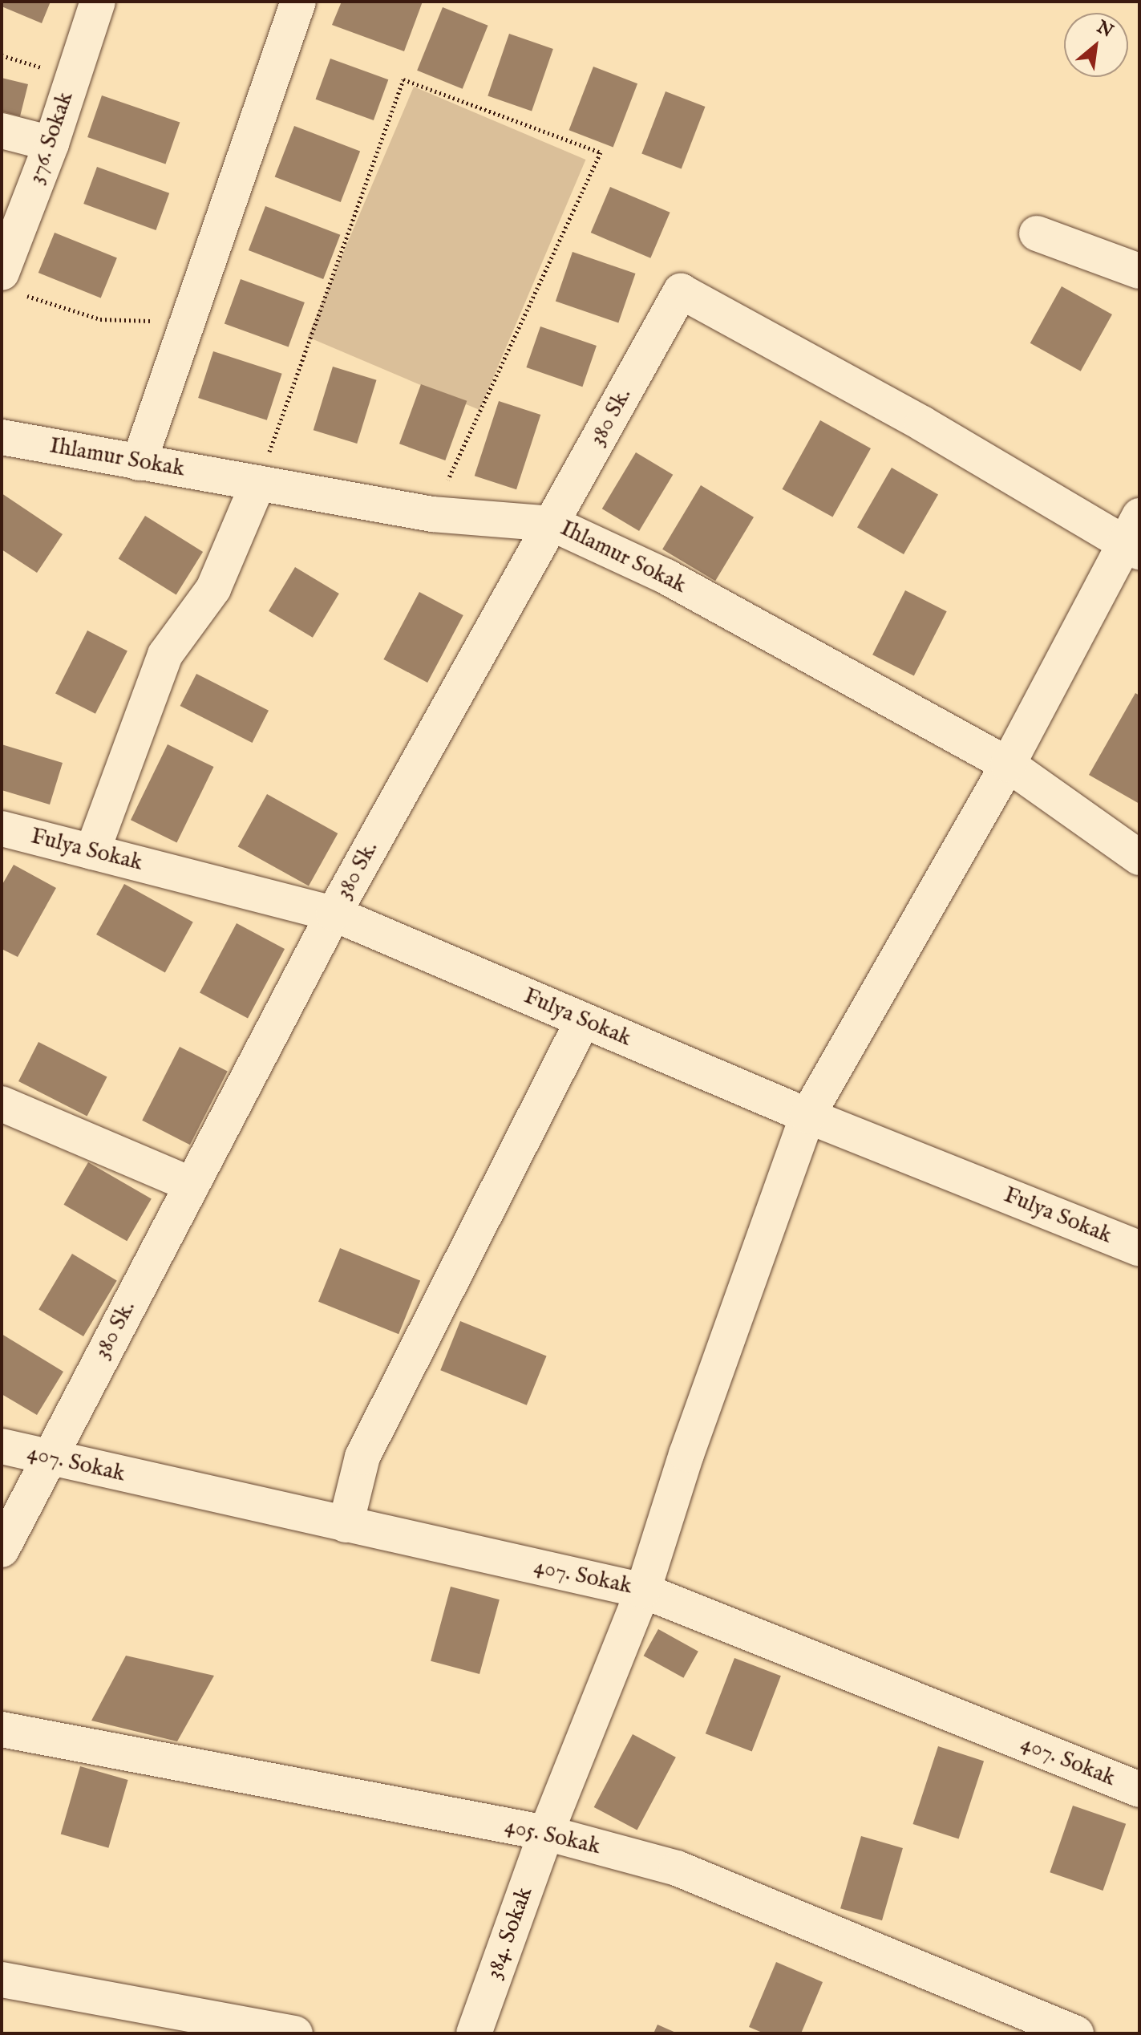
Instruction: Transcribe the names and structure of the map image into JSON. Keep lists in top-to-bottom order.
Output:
{
  "streets": {
    "street": [
      "376. Sokak",
      "380 Sk.",
      "Ihlamur Sokak",
      "Fulya Sokak",
      "407. Sokak",
      "405. Sokak",
      "384. Sokak"
    ]
  },
  "crossings": [
    ["380 Sk.", "Ihlamur Sokak"],
    ["380 Sk.", "Fulya Sokak"],
    ["380 Sk.", "407. Sokak"],
    ["380 Sk.", "384. Sokak"],
    ["Ihlamur Sokak", "384. Sokak"],
    ["Fulya Sokak", "384. Sokak"],
    ["407. Sokak", "384. Sokak"],
    ["405. Sokak", "384. Sokak"]
  ],
  "north": "top right"
}
